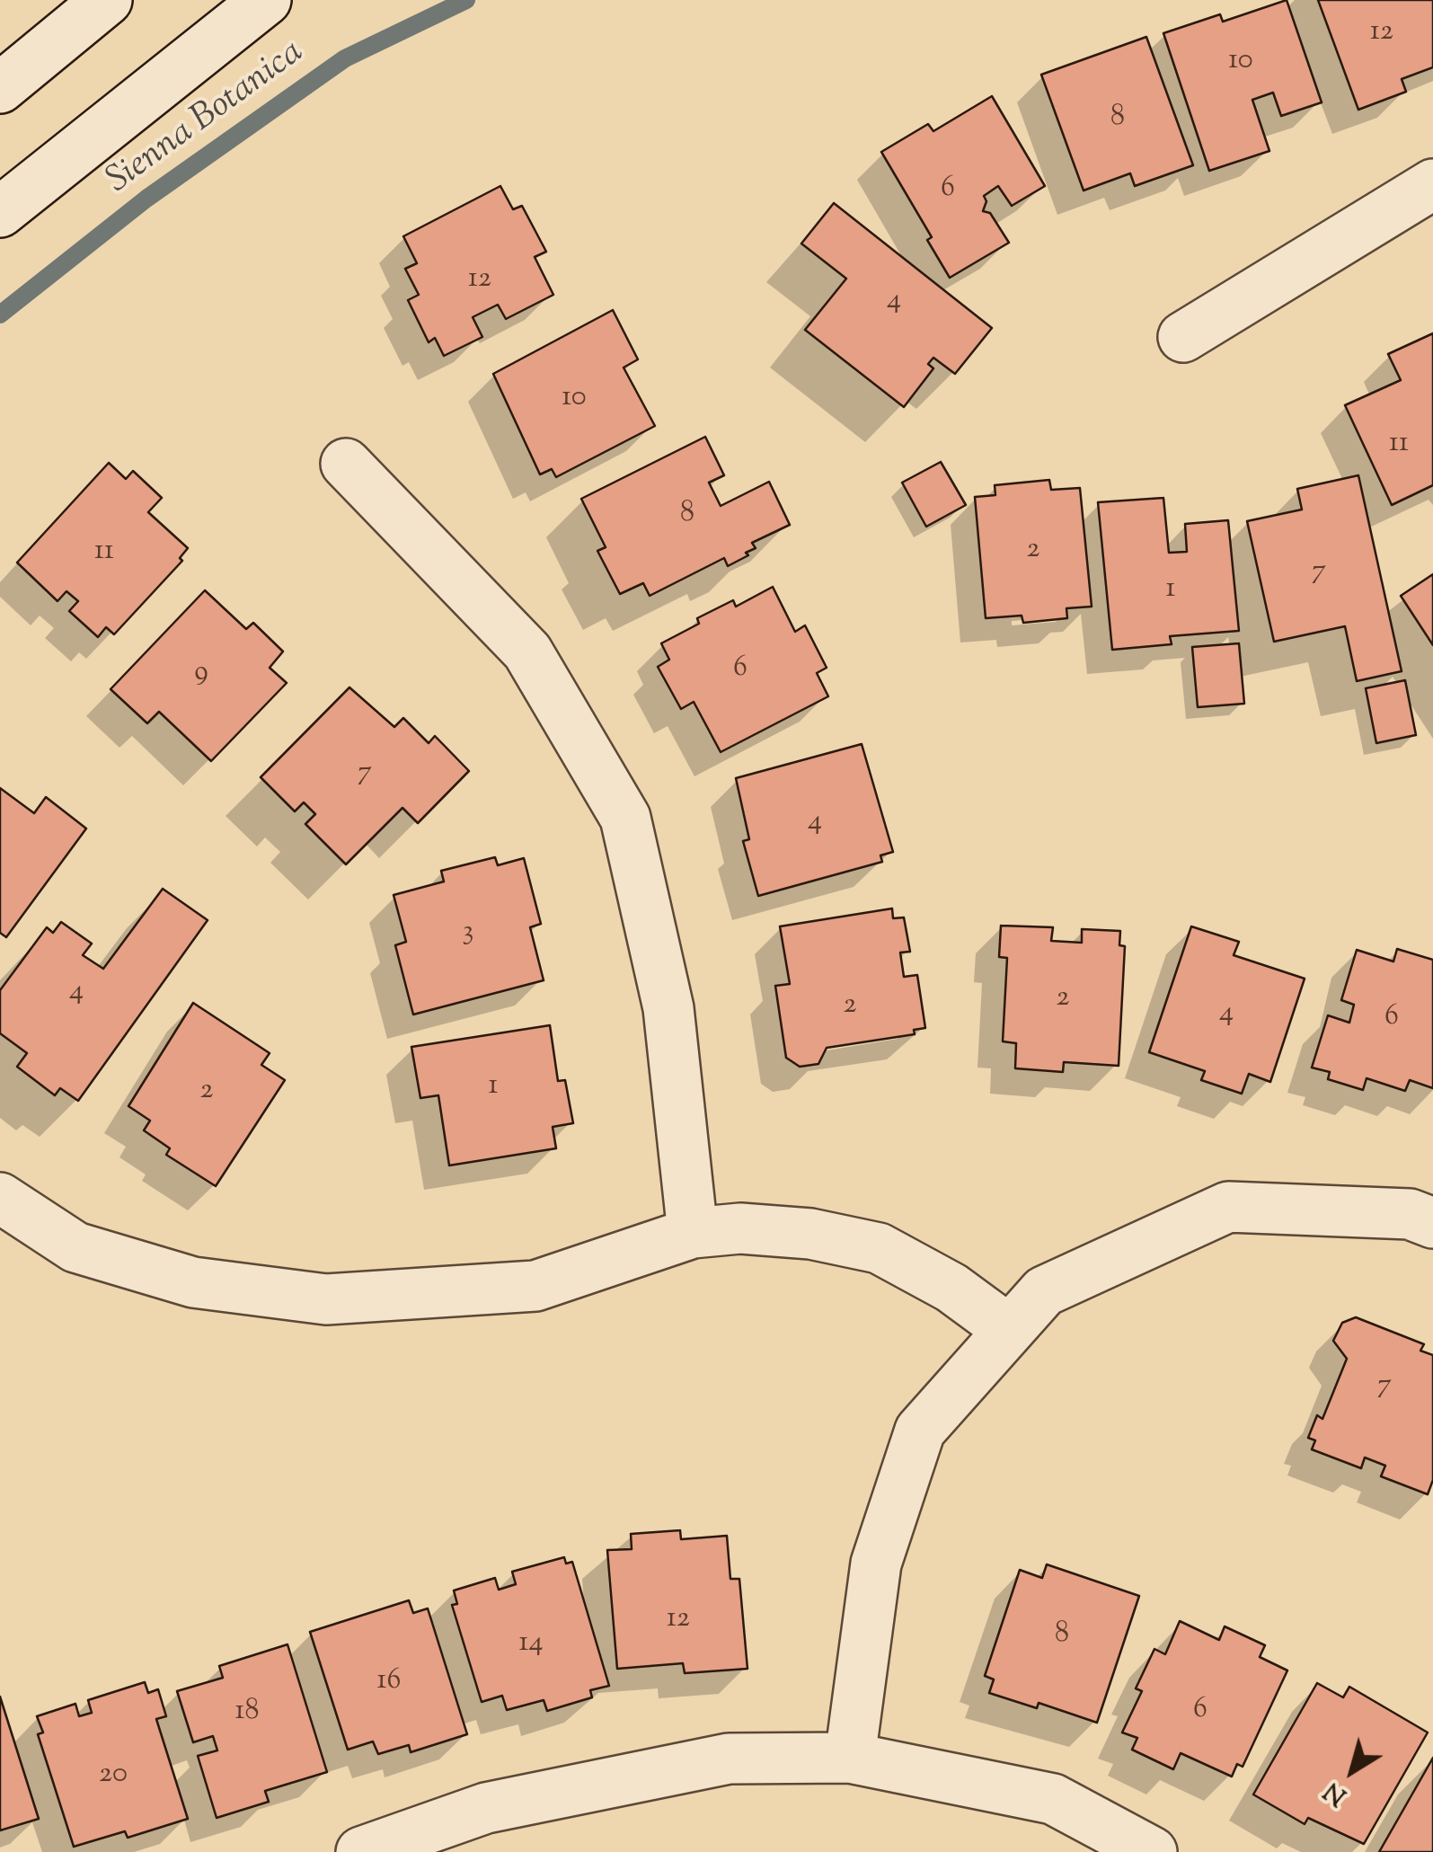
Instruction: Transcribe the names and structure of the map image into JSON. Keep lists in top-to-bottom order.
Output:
{
  "water": ["Sienna Botanica"],
  "house_numbers": [
    "12",
    "10",
    "8",
    "6",
    "12",
    "4",
    "10",
    "11",
    "8",
    "2",
    "11",
    "7",
    "1",
    "6",
    "9",
    "7",
    "4",
    "3",
    "4",
    "2",
    "2",
    "4",
    "6",
    "1",
    "2",
    "7",
    "12",
    "8",
    "14",
    "16",
    "6",
    "18",
    "20"
  ],
  "north": "bottom left"
}
